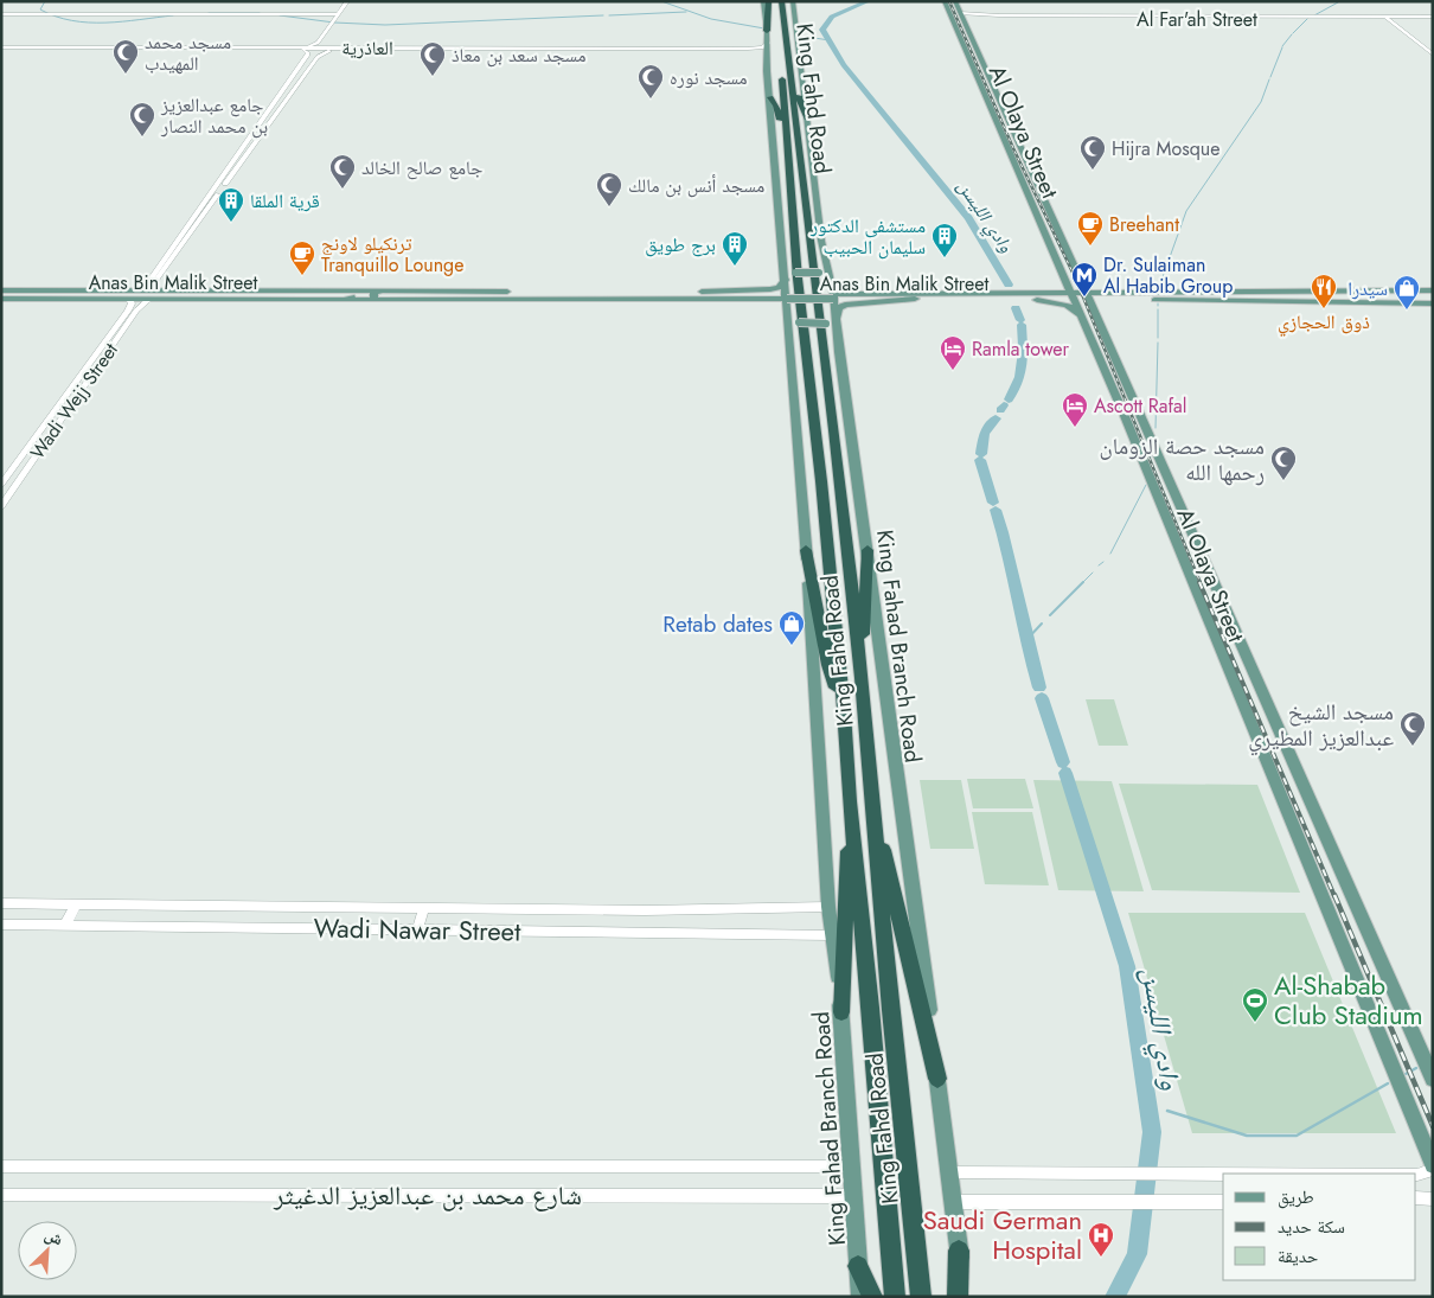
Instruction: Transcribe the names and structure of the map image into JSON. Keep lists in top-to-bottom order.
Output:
{
  "streets": {
    "highway": ["King Fahd Road"],
    "main road": ["Al Olaya Street", "Anas Bin Malik Street", "King Fahad Branch Road"],
    "street": [
      "Al Far'ah Street",
      "العاذرية",
      "Wadi Wejj Street",
      "Wadi Nawar Street",
      "شارع محمد بن عبدالعزيز الدغيثر"
    ]
  },
  "crossings": [
    ["Al Far'ah Street", "Al Olaya Street"],
    ["العاذرية", "King Fahad Branch Road"],
    ["Al Olaya Street", "Anas Bin Malik Street"],
    ["Anas Bin Malik Street", "Wadi Wejj Street"],
    ["Anas Bin Malik Street", "King Fahad Branch Road"],
    ["King Fahad Branch Road", "Wadi Nawar Street"],
    ["King Fahad Branch Road", "شارع محمد بن عبدالعزيز الدغيثر"]
  ],
  "water": ["وادي الليسن"],
  "places": {
    "mosque": [
      "مسجد محمد المهيدب",
      "مسجد سعد بن معاذ",
      "مسجد نوره",
      "جامع عبدالعزيز بن محمد النصار",
      "Hijra Mosque",
      "جامع صالح الخالد",
      "مسجد أنس بن مالك",
      "مسجد حصة الزومان رحمها الله",
      "مسجد الشيخ عبدالعزيز المطيري"
    ],
    "building": ["قرية الملقا", "مستشفى الدكتور سليمان الحبيب", "برج طويق"],
    "cafe": ["Breehant", "ترنكيلو لاونج Tranquillo Lounge"],
    "metro station": ["Dr. Sulaiman Al Habib Group"],
    "restaurant": ["ذوق الحجازي"],
    "shop": ["سيدرا", "Retab dates"],
    "hotel": ["Ramla tower", "Ascott Rafal"],
    "sports": ["Al-Shabab Club Stadium"],
    "hospital": ["Saudi German Hospital"]
  },
  "legend": ["طريق", "سكة حديد", "حديقة"],
  "north": "top right"
}
